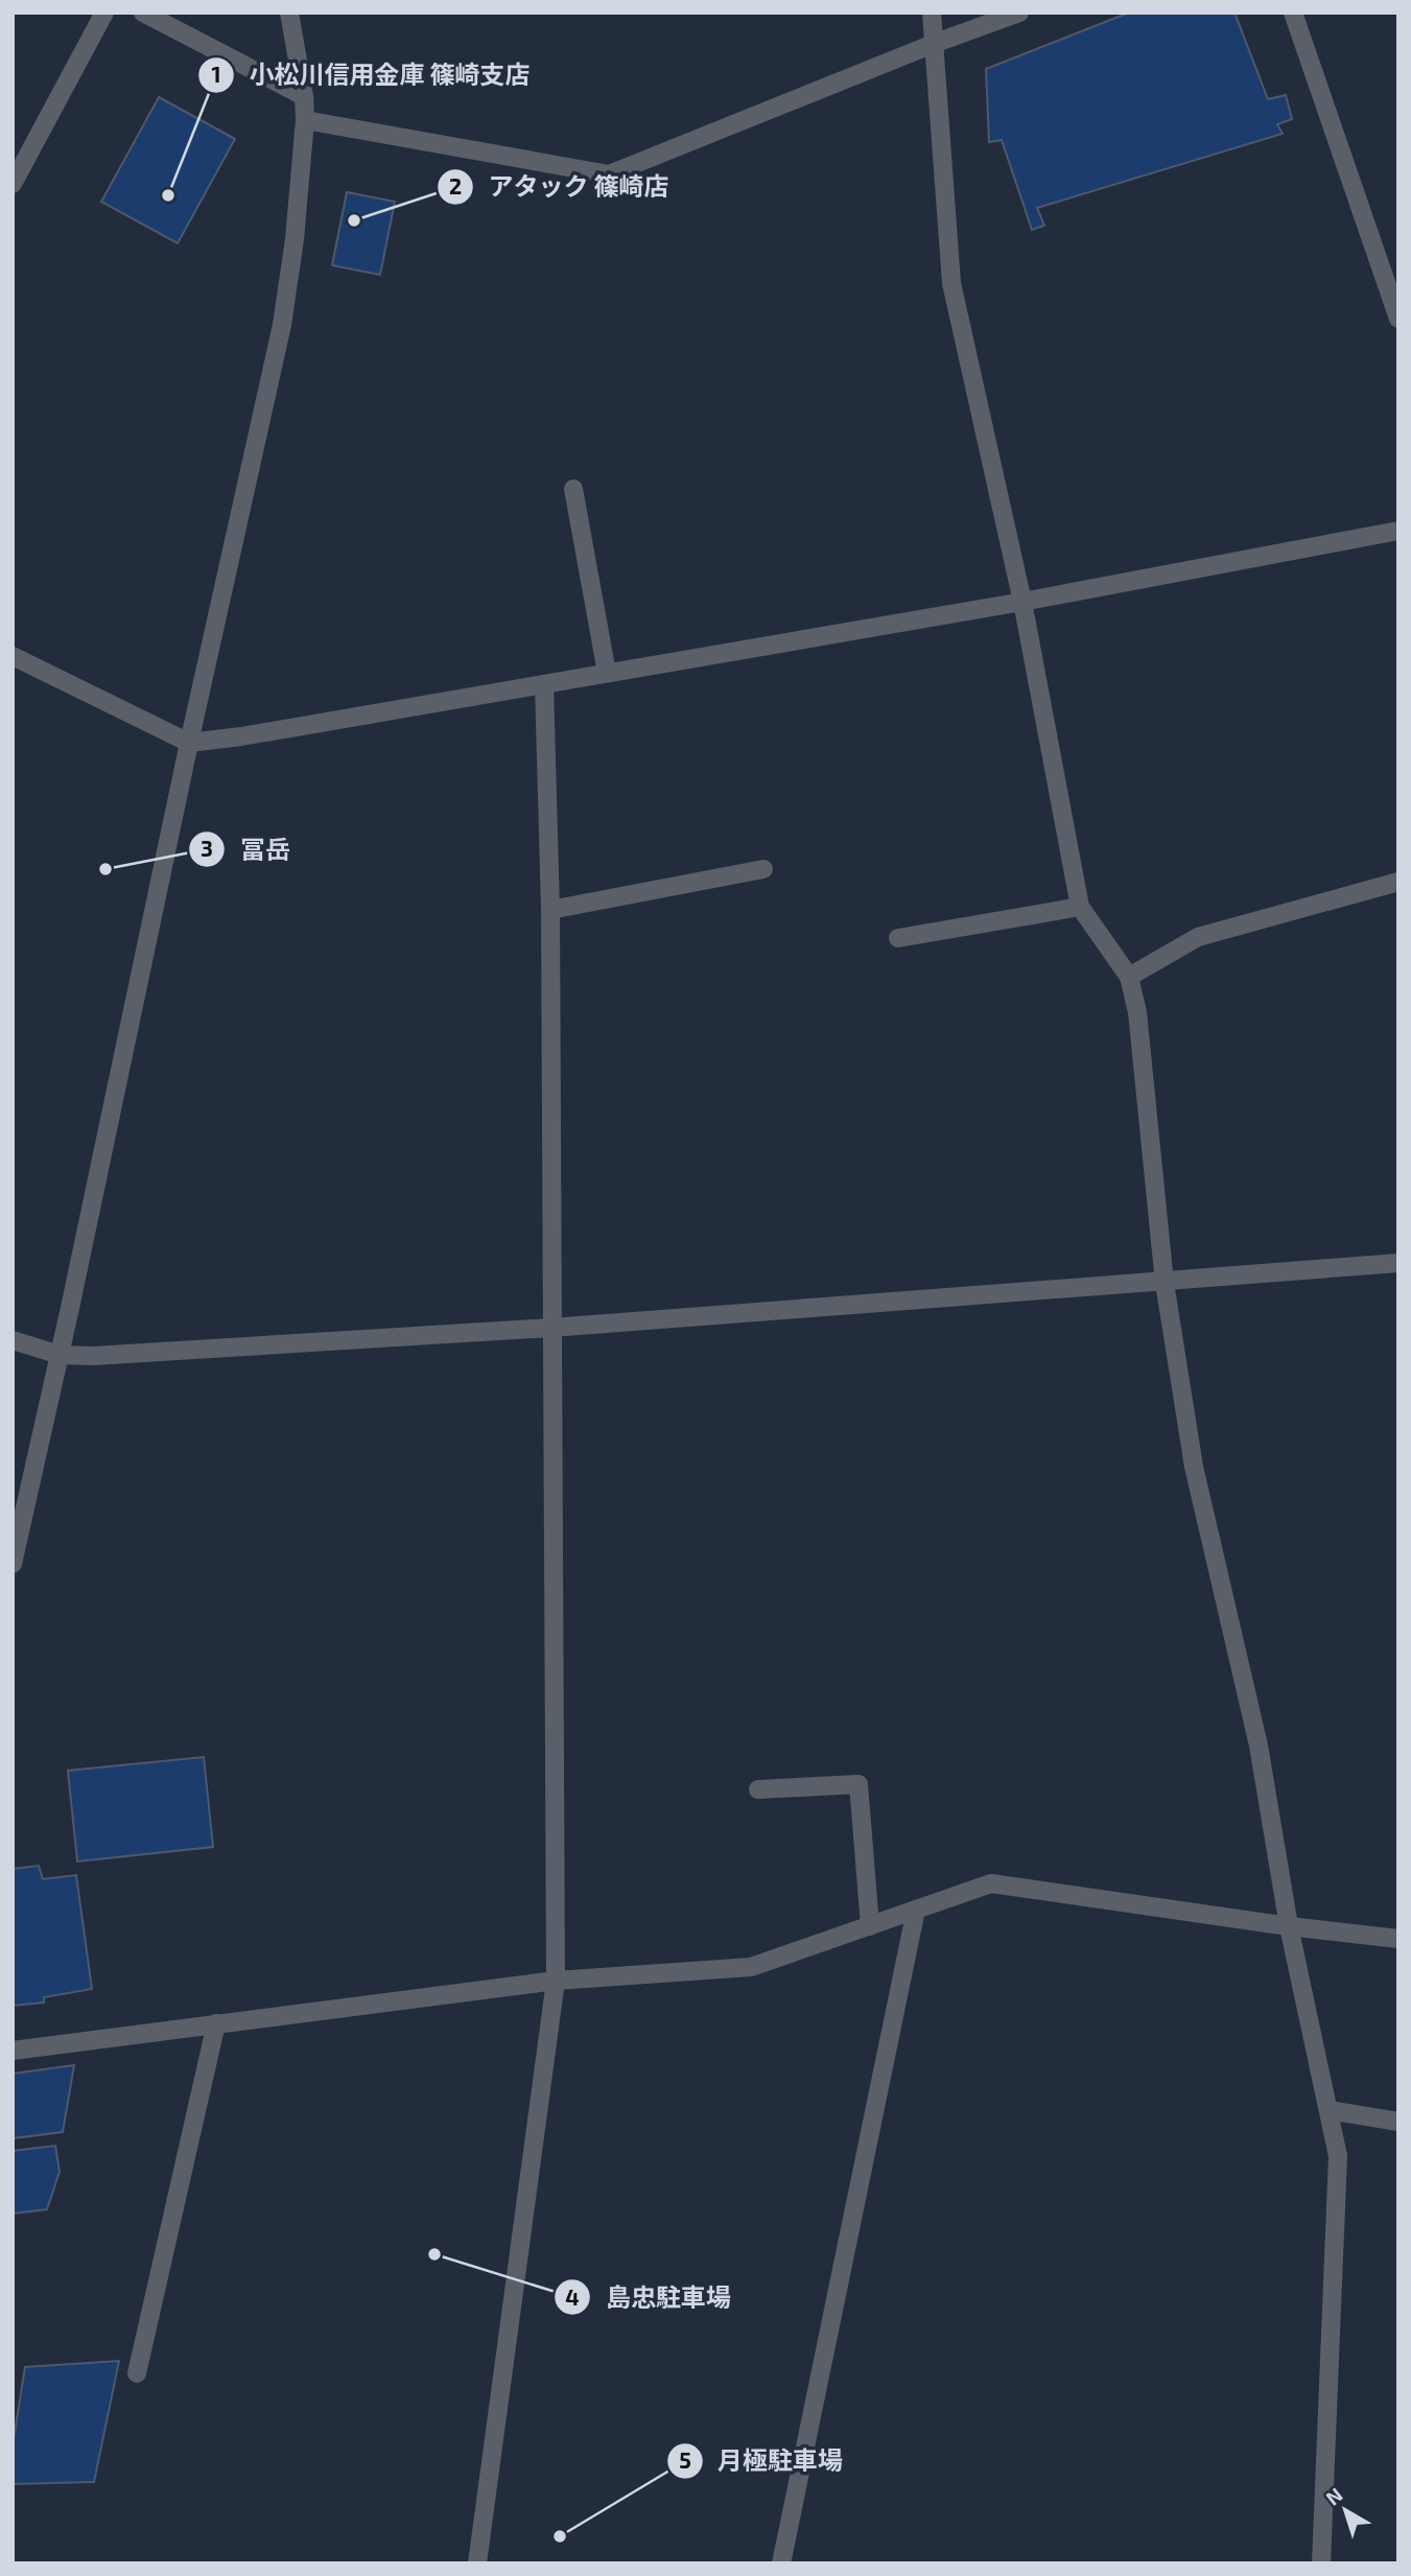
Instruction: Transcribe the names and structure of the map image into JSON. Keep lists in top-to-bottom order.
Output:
{
  "places": [
    "小松川信用金庫 篠崎支店",
    "アタック 篠崎店",
    "冨岳",
    "島忠駐車場",
    "月極駐車場"
  ],
  "north": "top left"
}
